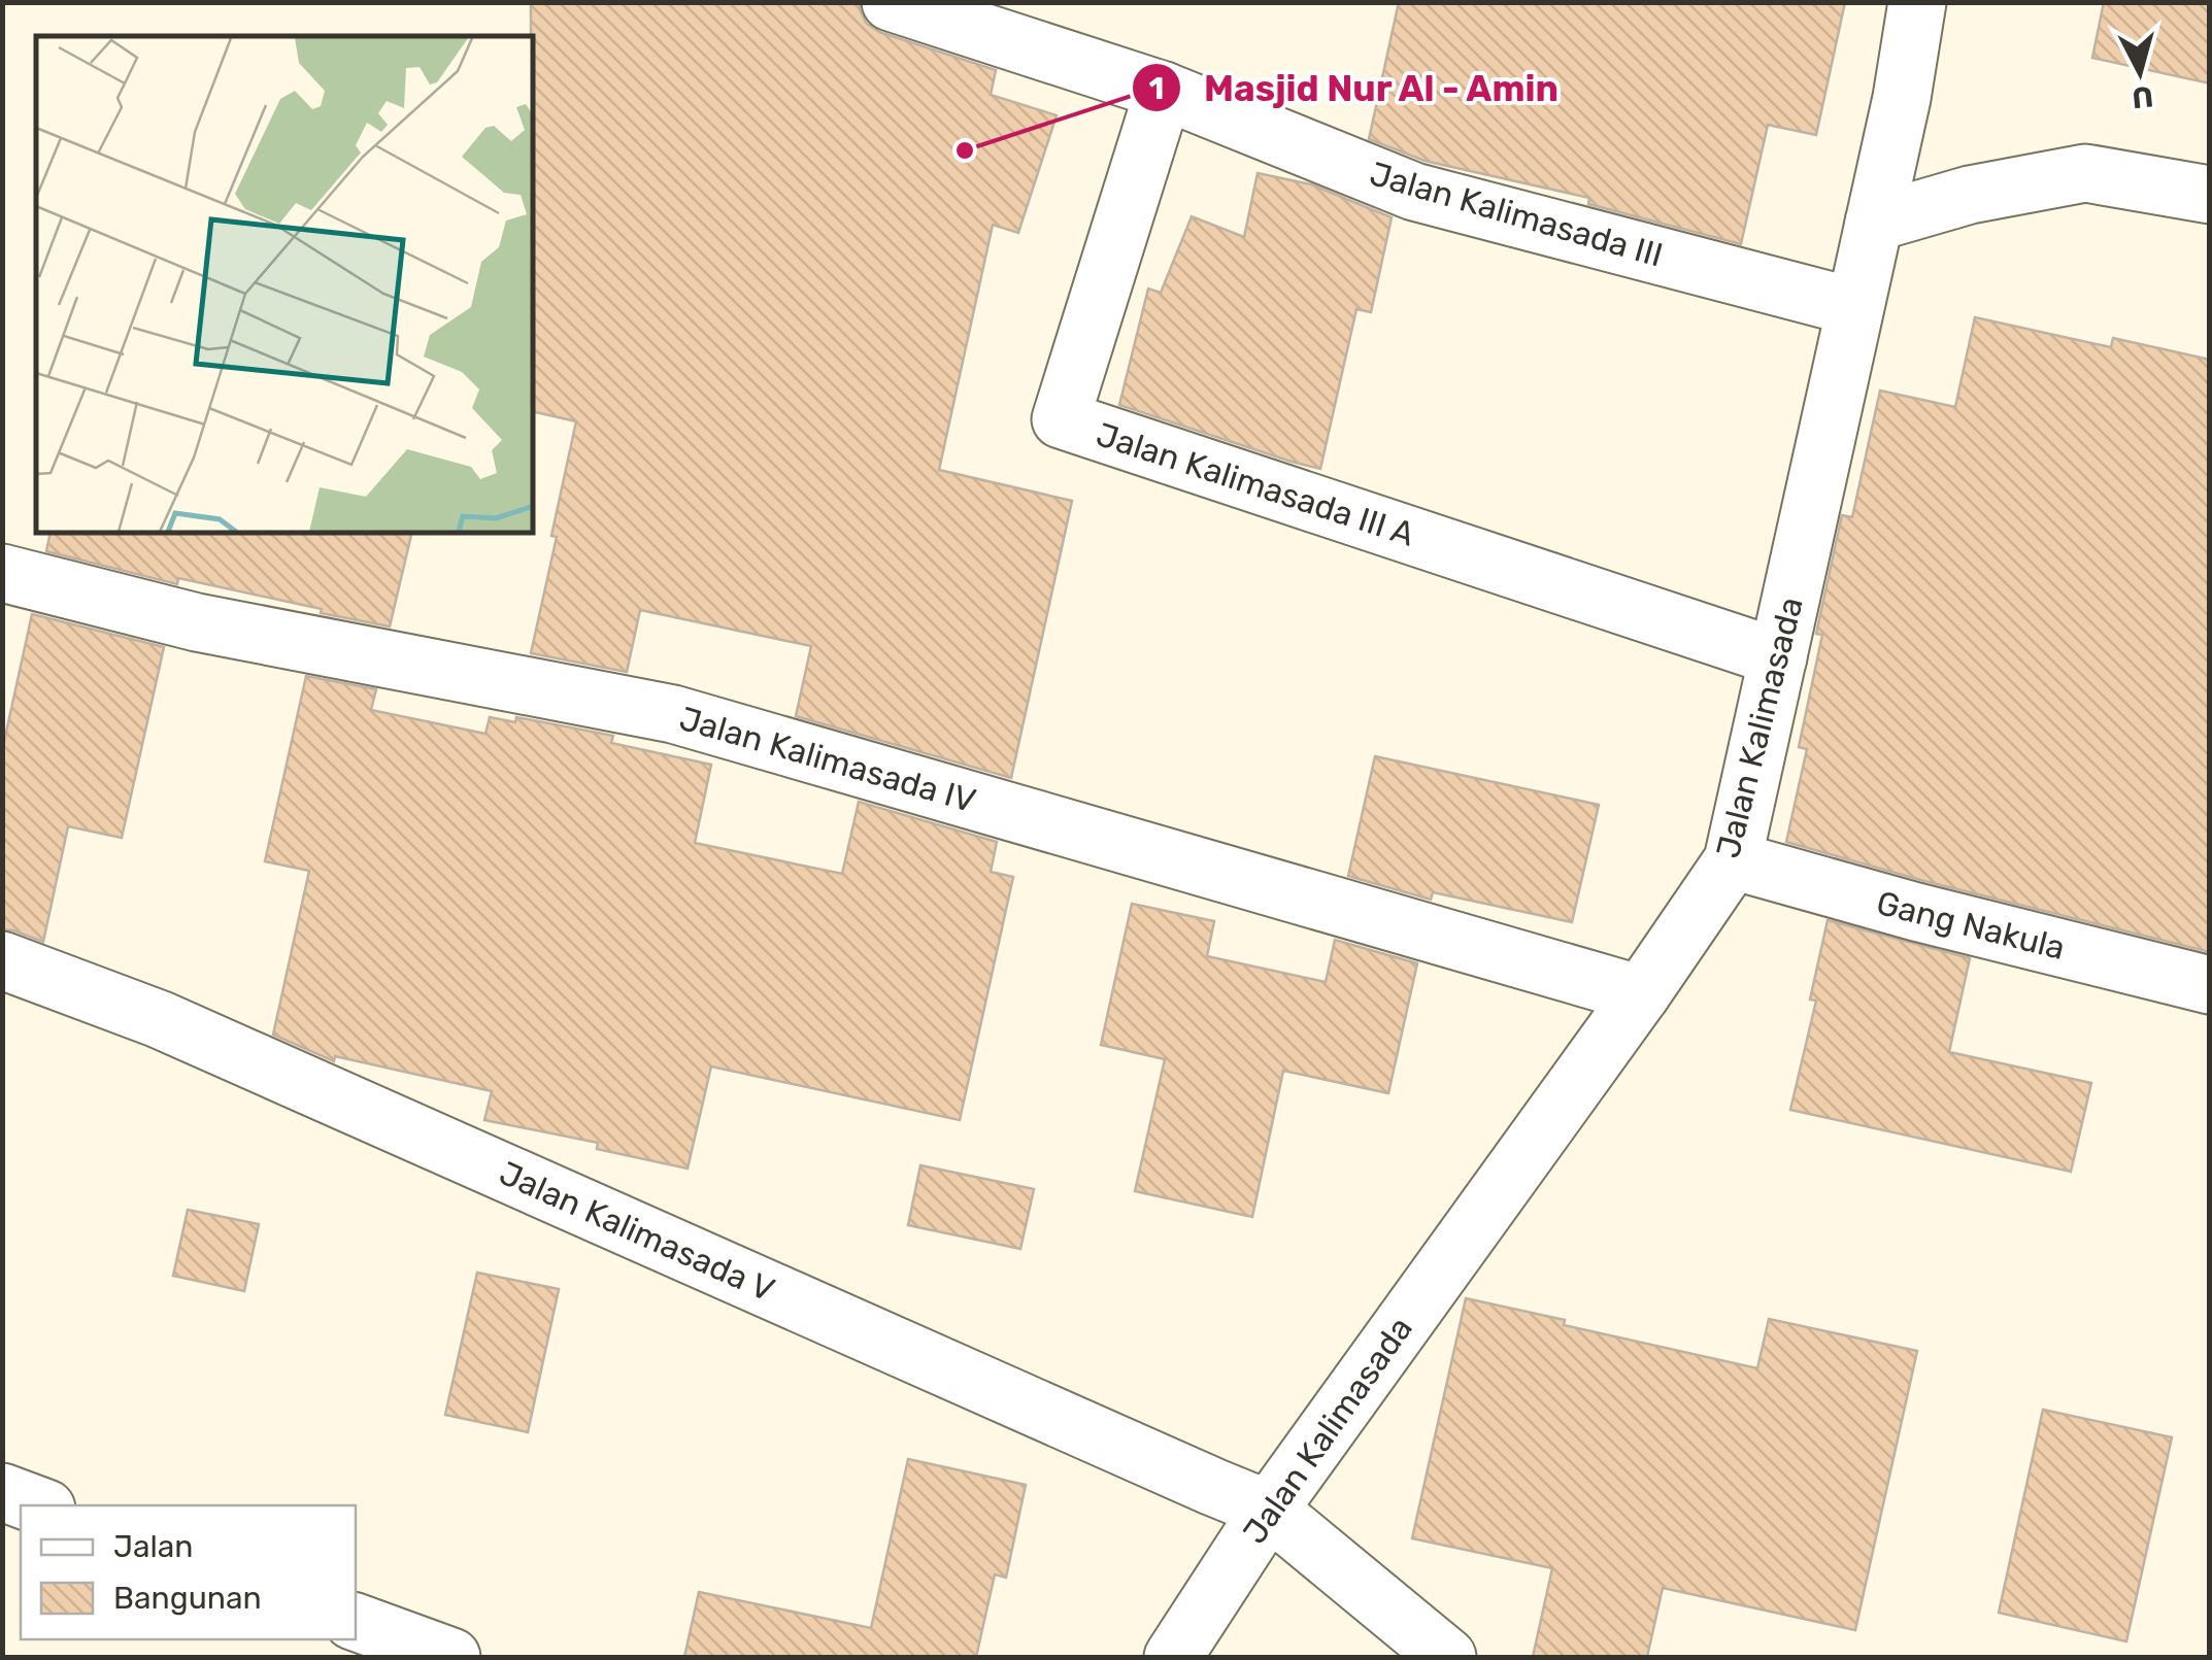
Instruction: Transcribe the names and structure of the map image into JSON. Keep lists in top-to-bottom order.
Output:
{
  "streets": {
    "street": [
      "Jalan Kalimasada III",
      "Jalan Kalimasada III A",
      "Jalan Kalimasada",
      "Jalan Kalimasada IV",
      "Gang Nakula",
      "Jalan Kalimasada V"
    ]
  },
  "crossings": [
    ["Jalan Kalimasada III", "Jalan Kalimasada III A"],
    ["Jalan Kalimasada III", "Jalan Kalimasada"],
    ["Jalan Kalimasada III A", "Jalan Kalimasada"],
    ["Jalan Kalimasada", "Jalan Kalimasada IV"],
    ["Jalan Kalimasada", "Gang Nakula"],
    ["Jalan Kalimasada", "Jalan Kalimasada V"]
  ],
  "places": ["Masjid Nur Al - Amin"],
  "legend": ["Jalan", "Bangunan"],
  "north": "bottom"
}
